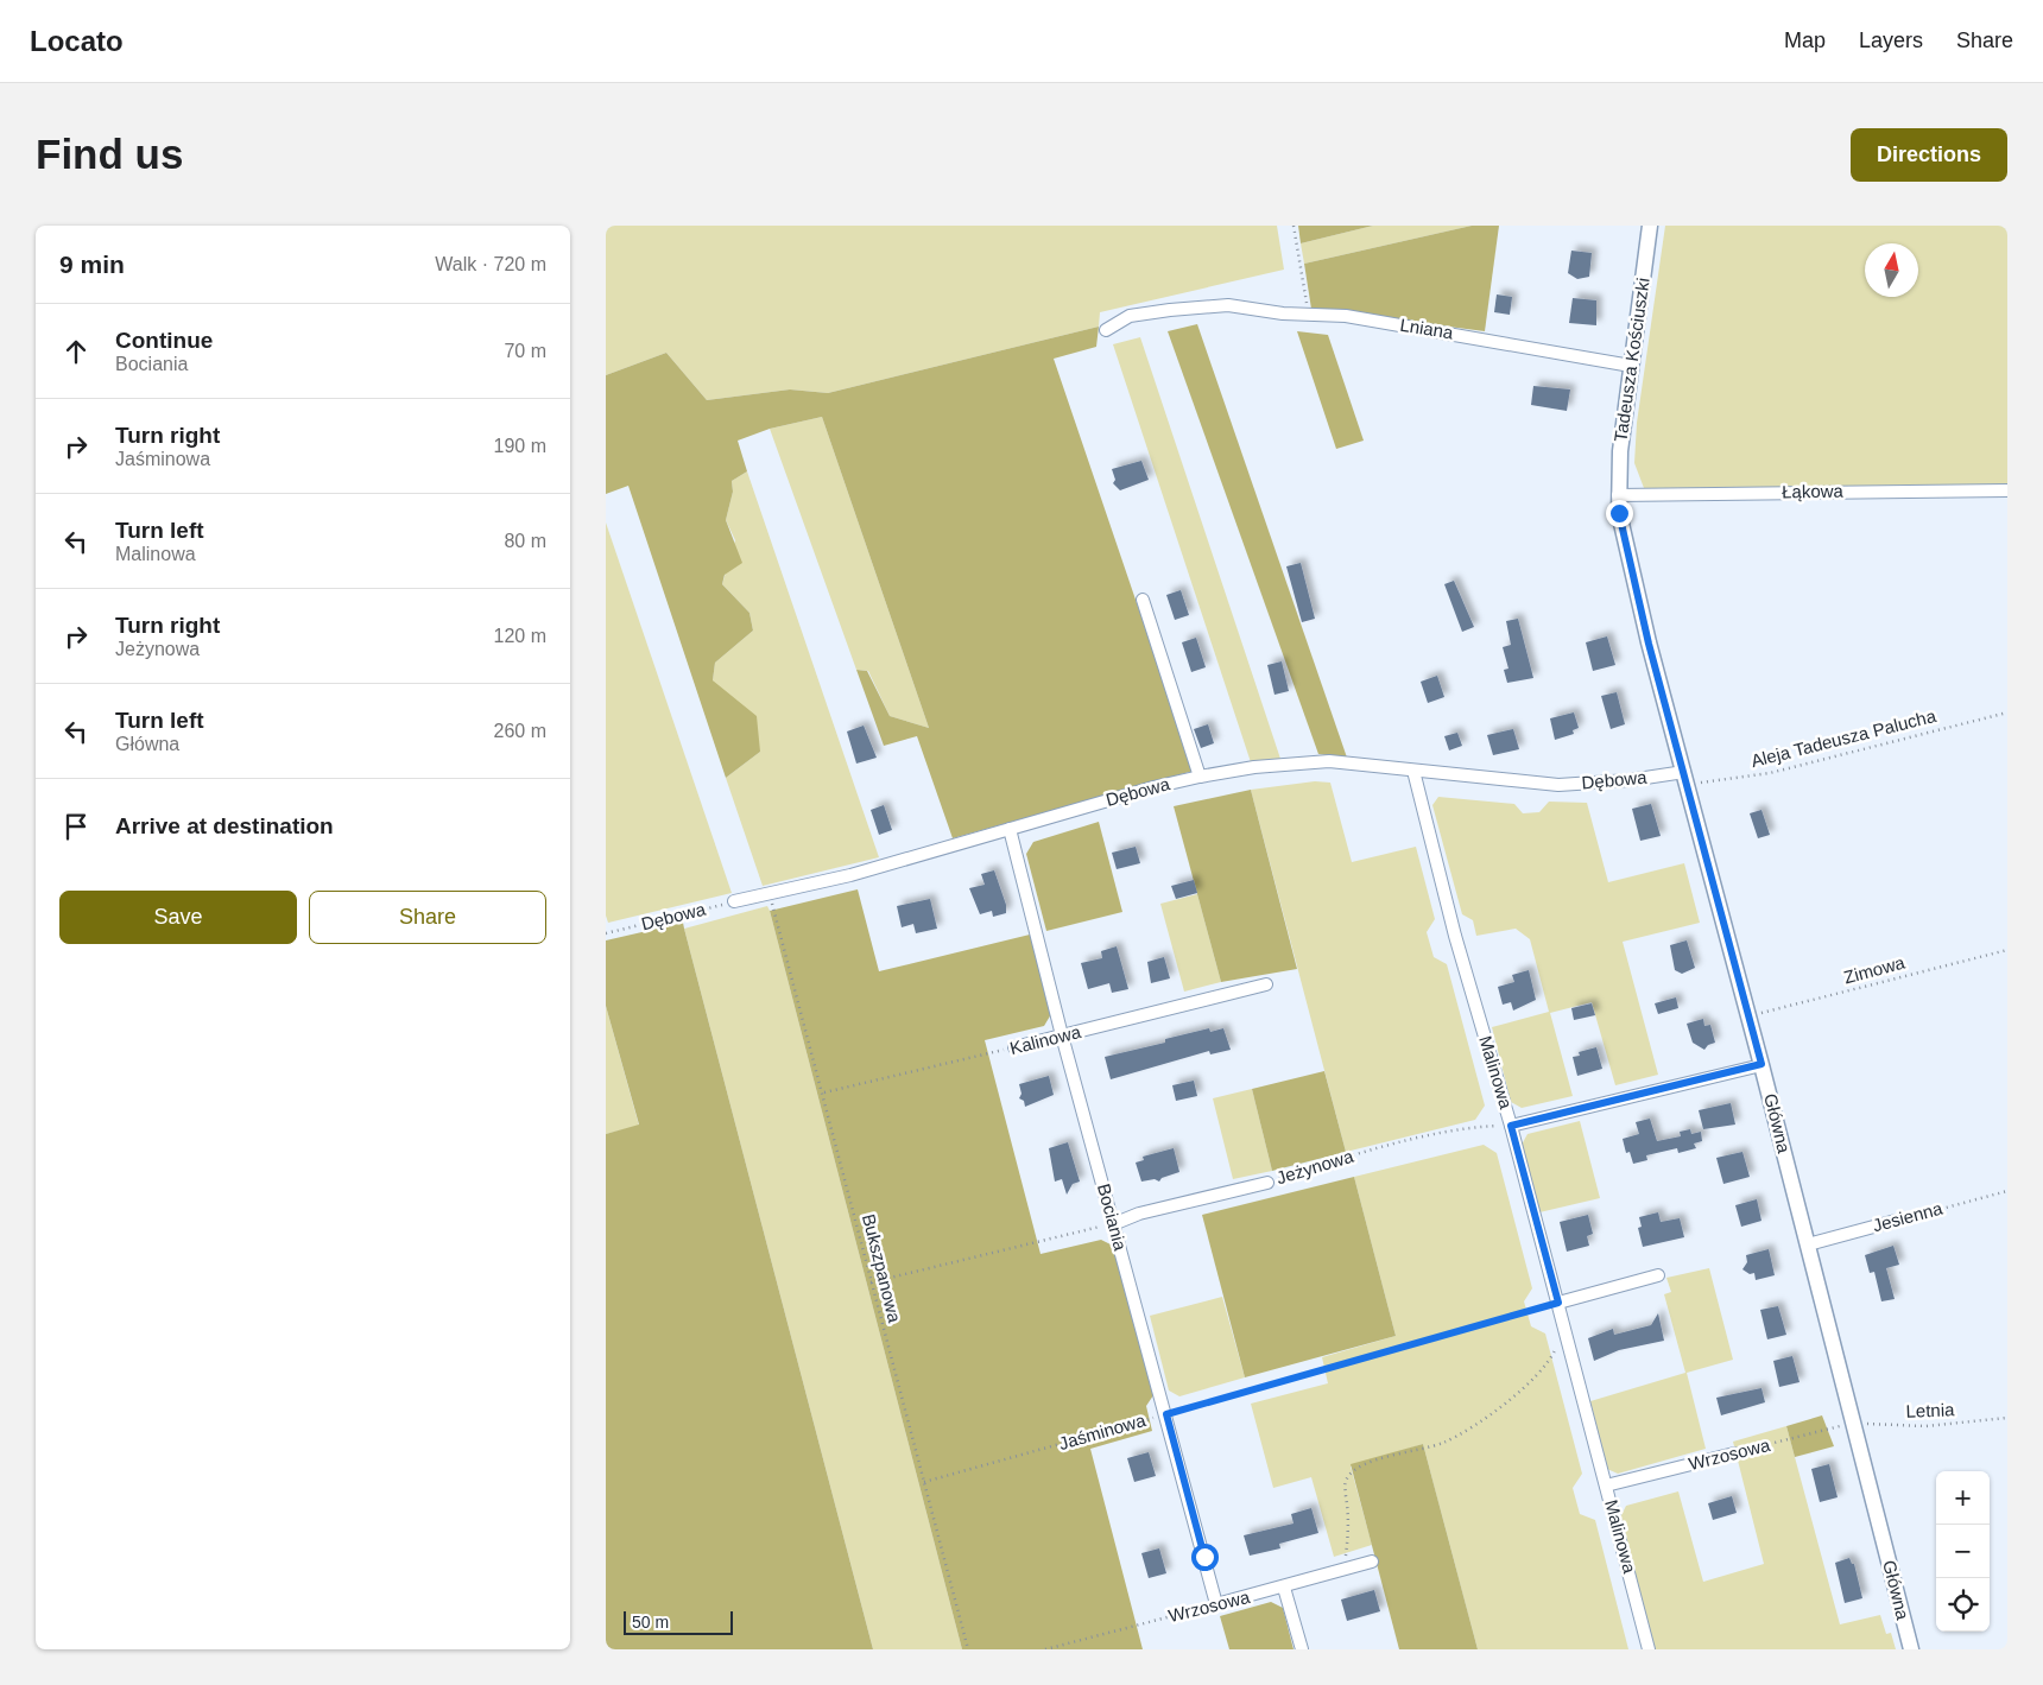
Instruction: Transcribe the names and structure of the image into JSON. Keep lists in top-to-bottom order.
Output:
{
  "streets": {
    "street": [
      "Lniana",
      "Tadeusza Kościuszki",
      "Łąkowa",
      "Dębowa",
      "Kalinowa",
      "Malinowa",
      "Główna",
      "Jeżynowa",
      "Bociania",
      "Jesienna",
      "Wrzosowa"
    ],
    "path": [
      "Aleja Tadeusza Palucha",
      "Zimowa",
      "Bukszpanowa",
      "Letnia",
      "Jaśminowa"
    ]
  },
  "crossings": [
    ["Lniana", "Tadeusza Kościuszki"],
    ["Tadeusza Kościuszki", "Łąkowa"],
    ["Tadeusza Kościuszki", "Główna"],
    ["Łąkowa", "Główna"],
    ["Aleja Tadeusza Palucha", "Dębowa"],
    ["Aleja Tadeusza Palucha", "Główna"],
    ["Dębowa", "Malinowa"],
    ["Dębowa", "Główna"],
    ["Dębowa", "Bociania"],
    ["Dębowa", "Bukszpanowa"],
    ["Zimowa", "Główna"],
    ["Kalinowa", "Bociania"],
    ["Kalinowa", "Bukszpanowa"],
    ["Malinowa", "Jeżynowa"],
    ["Malinowa", "Jaśminowa"],
    ["Malinowa", "Wrzosowa"],
    ["Główna", "Jesienna"],
    ["Główna", "Letnia"],
    ["Główna", "Wrzosowa"],
    ["Jeżynowa", "Bociania"],
    ["Bociania", "Jaśminowa"],
    ["Bociania", "Wrzosowa"],
    ["Bukszpanowa", "Jaśminowa"],
    ["Letnia", "Wrzosowa"]
  ],
  "scale_bar": "50 m",
  "north": "top",
  "page": {
    "header": "Locato",
    "nav": ["Map", "Layers", "Share"],
    "buttons": [
      "Directions",
      ["Save", "Share"]
    ],
    "title": "Find us",
    "heading": ["9 min", "Walk · 720 m"],
    "list": [
      ["Continue", "Bociania", "70 m"],
      ["Turn right", "Jaśminowa", "190 m"],
      ["Turn left", "Malinowa", "80 m"],
      ["Turn right", "Jeżynowa", "120 m"],
      ["Turn left", "Główna", "260 m"],
      "Arrive at destination"
    ],
    "map_buttons": ["+", "−"],
    "scale": "50 m"
  }
}
